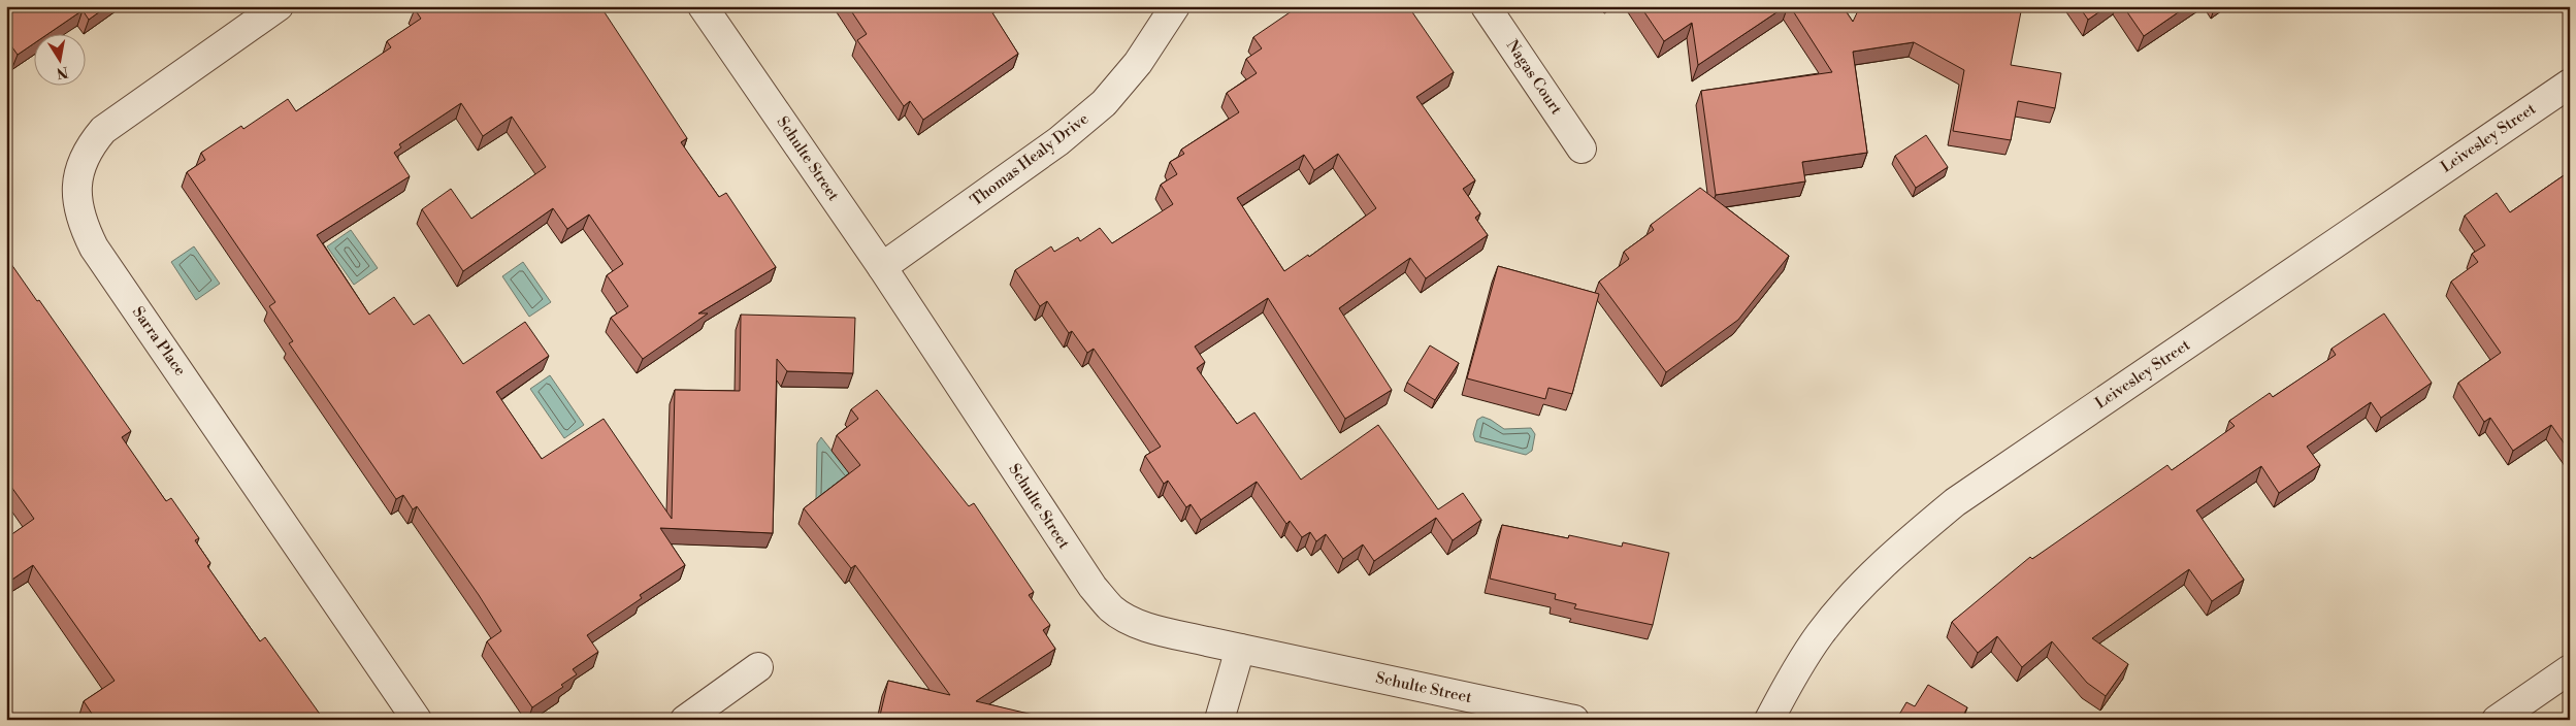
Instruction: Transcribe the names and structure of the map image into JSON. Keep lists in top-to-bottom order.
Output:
{
  "streets": {
    "street": [
      "Nagas Court",
      "Leivesley Street",
      "Schulte Street",
      "Thomas Healy Drive",
      "Sarra Place"
    ]
  },
  "crossings": [
    ["Schulte Street", "Thomas Healy Drive"]
  ],
  "north": "bottom"
}
